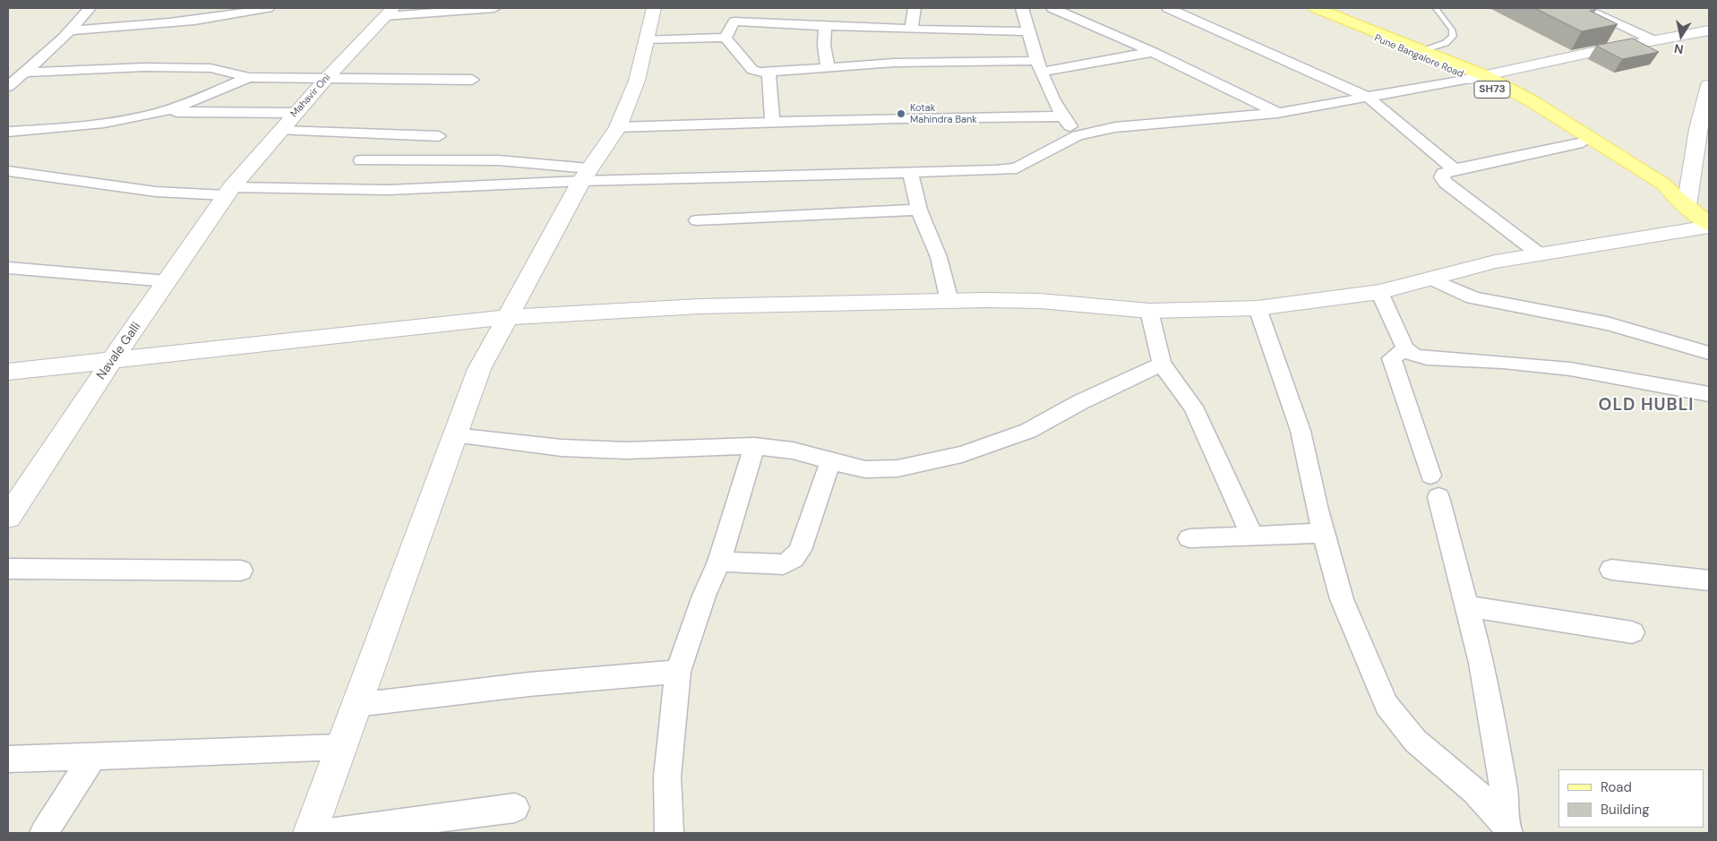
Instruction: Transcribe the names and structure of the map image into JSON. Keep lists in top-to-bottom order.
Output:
{
  "streets": {
    "main road": ["Pune Bangalore Road", "SH73"],
    "street": ["Mahavir Oni", "Navale Galli"]
  },
  "crossings": [
    ["Mahavir Oni", "Navale Galli"]
  ],
  "districts": ["OLD HUBLI"],
  "places": ["Kotak Mahindra Bank"],
  "legend": ["Road", "Building"],
  "north": "bottom"
}
